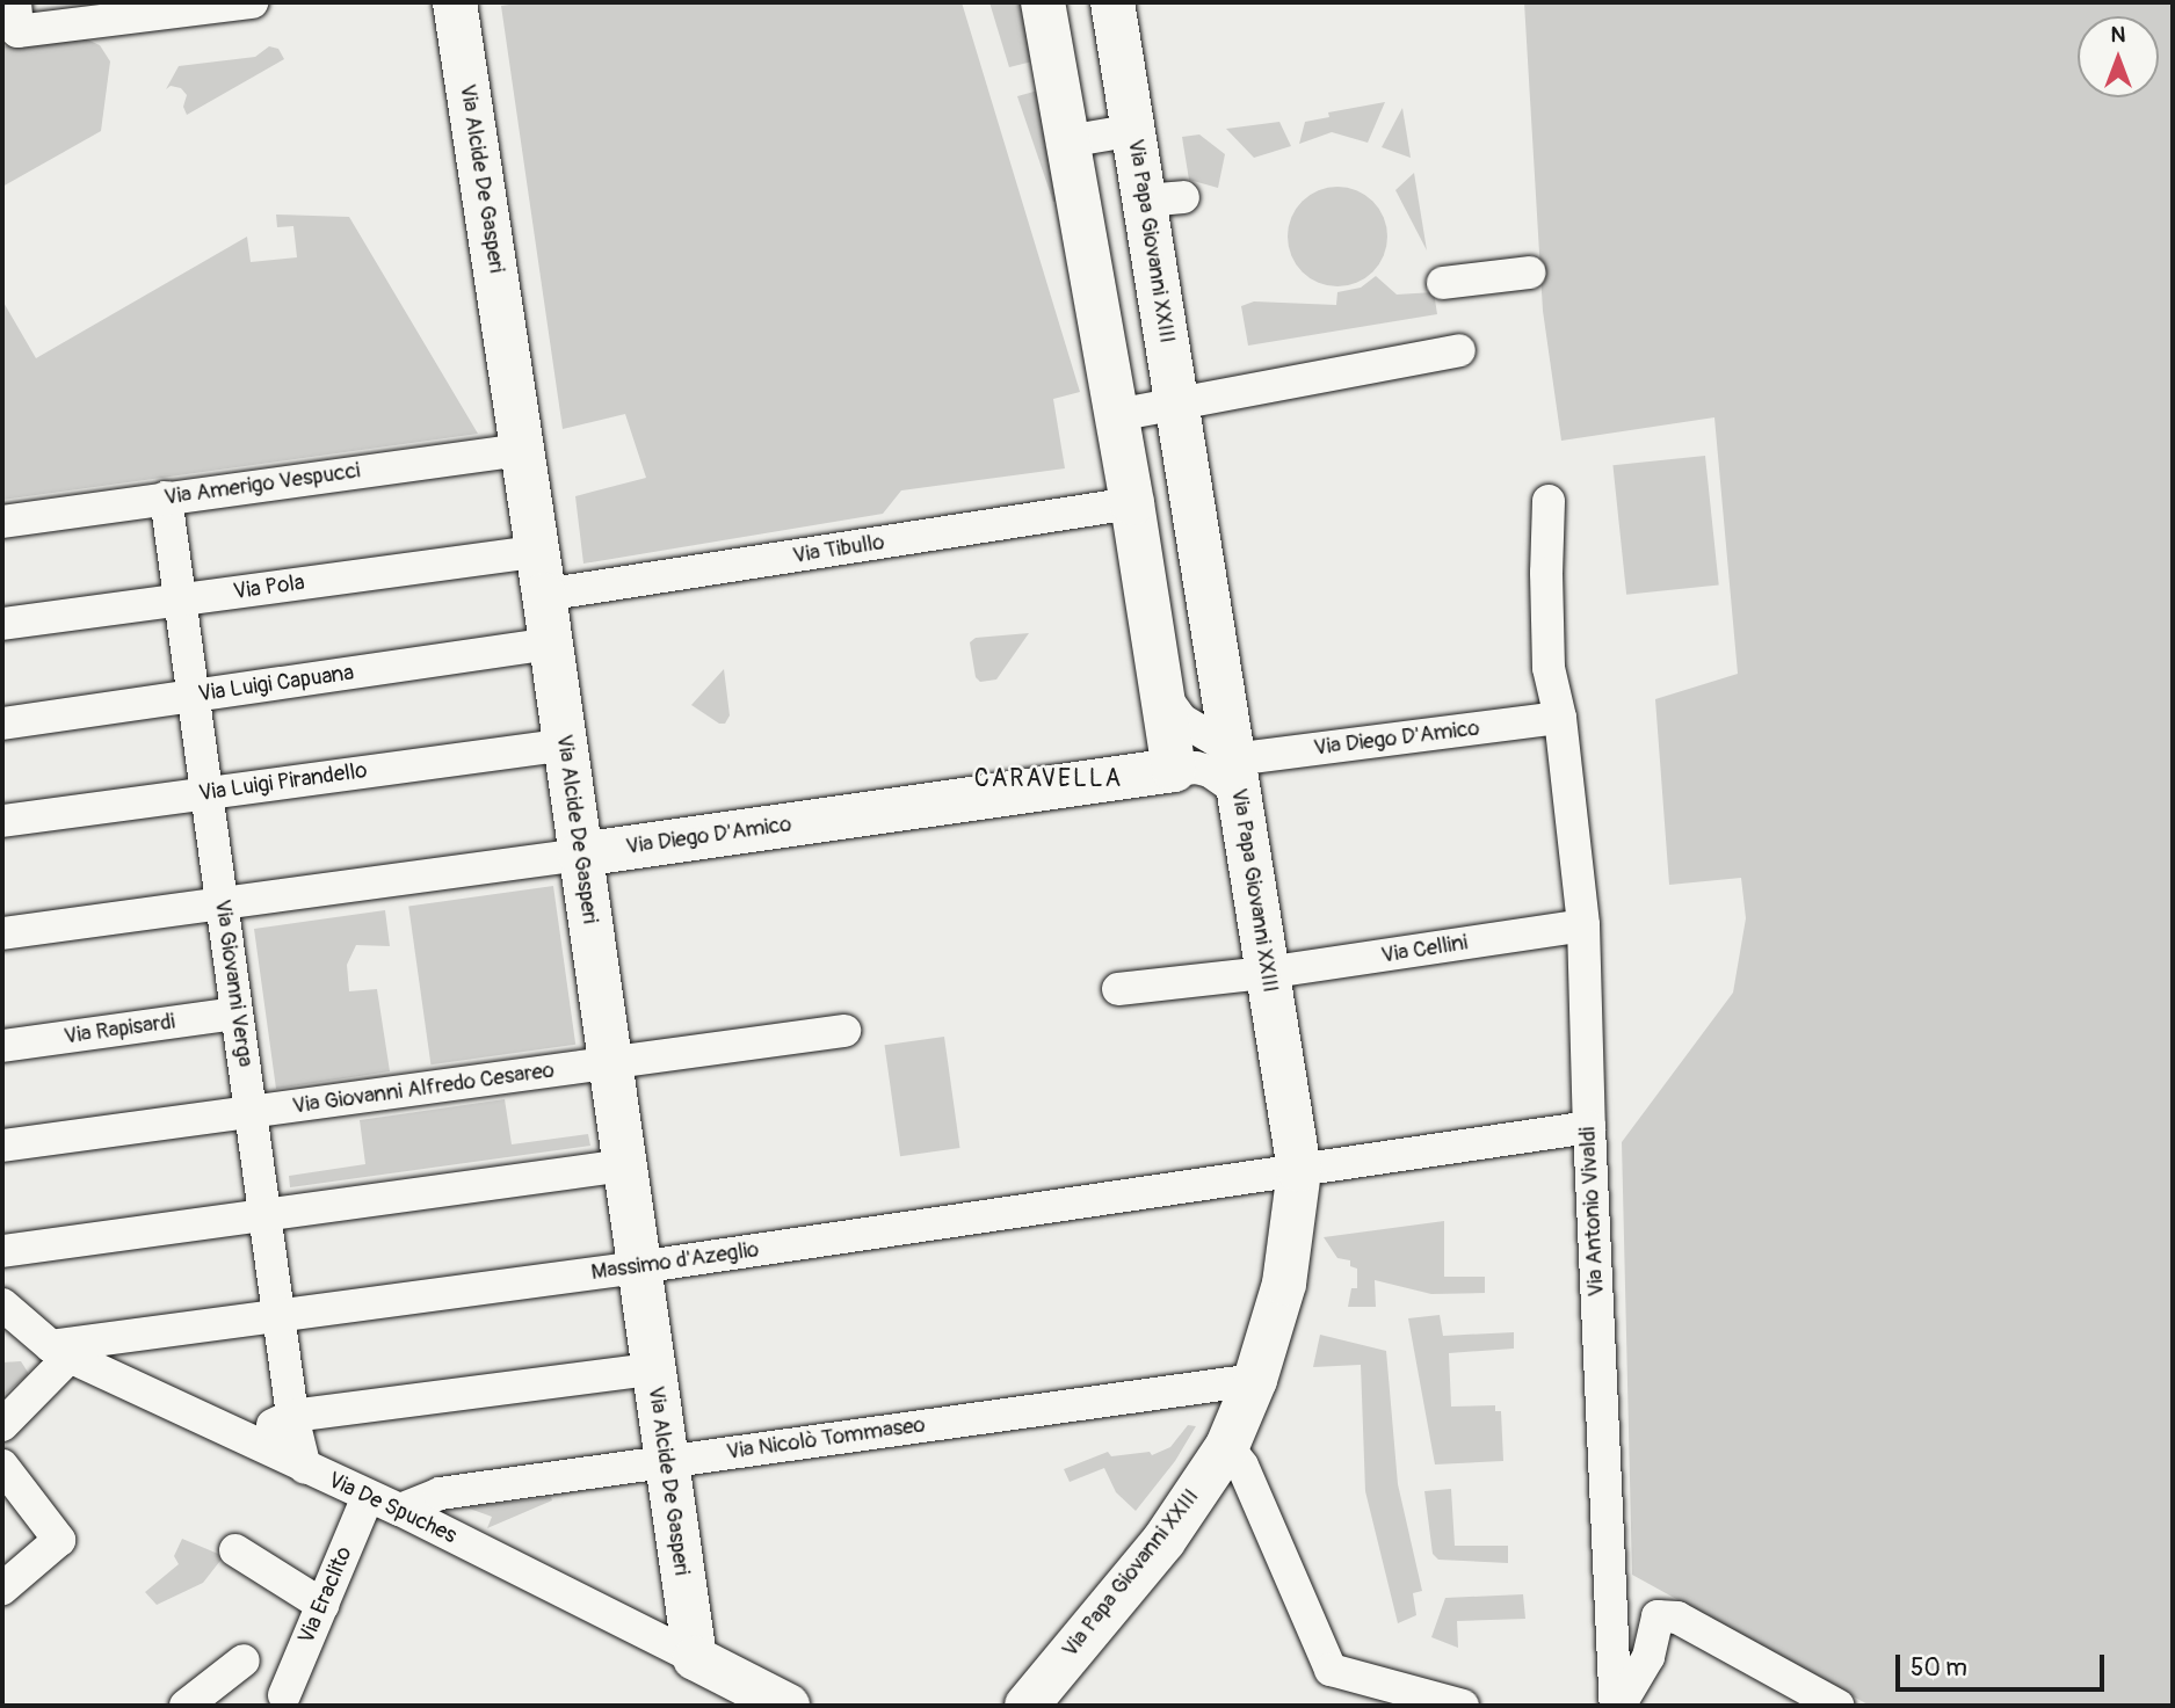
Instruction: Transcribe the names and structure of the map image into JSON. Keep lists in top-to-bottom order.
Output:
{
  "streets": {
    "street": [
      "Via Alcide De Gasperi",
      "Via Papa Giovanni XXIII",
      "Via Amerigo Vespucci",
      "Via Tibullo",
      "Via Pola",
      "Via Luigi Capuana",
      "Via Diego D'Amico",
      "Via Luigi Pirandello",
      "Via Cellini",
      "Via Giovanni Verga",
      "Via Rapisardi",
      "Via Giovanni Alfredo Cesareo",
      "Via Antonio Vivaldi",
      "Massimo d'Azeglio",
      "Via Nicolò Tommaseo",
      "Via De Spuches",
      "Via Eraclito"
    ]
  },
  "crossings": [
    ["Via Alcide De Gasperi", "Via Amerigo Vespucci"],
    ["Via Alcide De Gasperi", "Via Tibullo"],
    ["Via Alcide De Gasperi", "Via Pola"],
    ["Via Alcide De Gasperi", "Via Luigi Capuana"],
    ["Via Alcide De Gasperi", "Via Diego D'Amico"],
    ["Via Alcide De Gasperi", "Via Luigi Pirandello"],
    ["Via Alcide De Gasperi", "Via Giovanni Alfredo Cesareo"],
    ["Via Alcide De Gasperi", "Massimo d'Azeglio"],
    ["Via Alcide De Gasperi", "Via Nicolò Tommaseo"],
    ["Via Alcide De Gasperi", "Via De Spuches"],
    ["Via Papa Giovanni XXIII", "Via Diego D'Amico"],
    ["Via Papa Giovanni XXIII", "Via Cellini"],
    ["Via Papa Giovanni XXIII", "Massimo d'Azeglio"],
    ["Via Papa Giovanni XXIII", "Via Nicolò Tommaseo"],
    ["Via Amerigo Vespucci", "Via Giovanni Verga"],
    ["Via Pola", "Via Giovanni Verga"],
    ["Via Luigi Capuana", "Via Giovanni Verga"],
    ["Via Diego D'Amico", "Via Giovanni Verga"],
    ["Via Diego D'Amico", "Via Antonio Vivaldi"],
    ["Via Luigi Pirandello", "Via Giovanni Verga"],
    ["Via Cellini", "Via Antonio Vivaldi"],
    ["Via Giovanni Verga", "Via Rapisardi"],
    ["Via Giovanni Verga", "Via Giovanni Alfredo Cesareo"],
    ["Via Giovanni Verga", "Massimo d'Azeglio"],
    ["Via Giovanni Verga", "Via De Spuches"],
    ["Via Antonio Vivaldi", "Massimo d'Azeglio"],
    ["Massimo d'Azeglio", "Via De Spuches"],
    ["Via Nicolò Tommaseo", "Via De Spuches"],
    ["Via De Spuches", "Via Eraclito"]
  ],
  "districts": ["CARAVELLA"],
  "scale_bar": "50 m",
  "north": "top"
}
